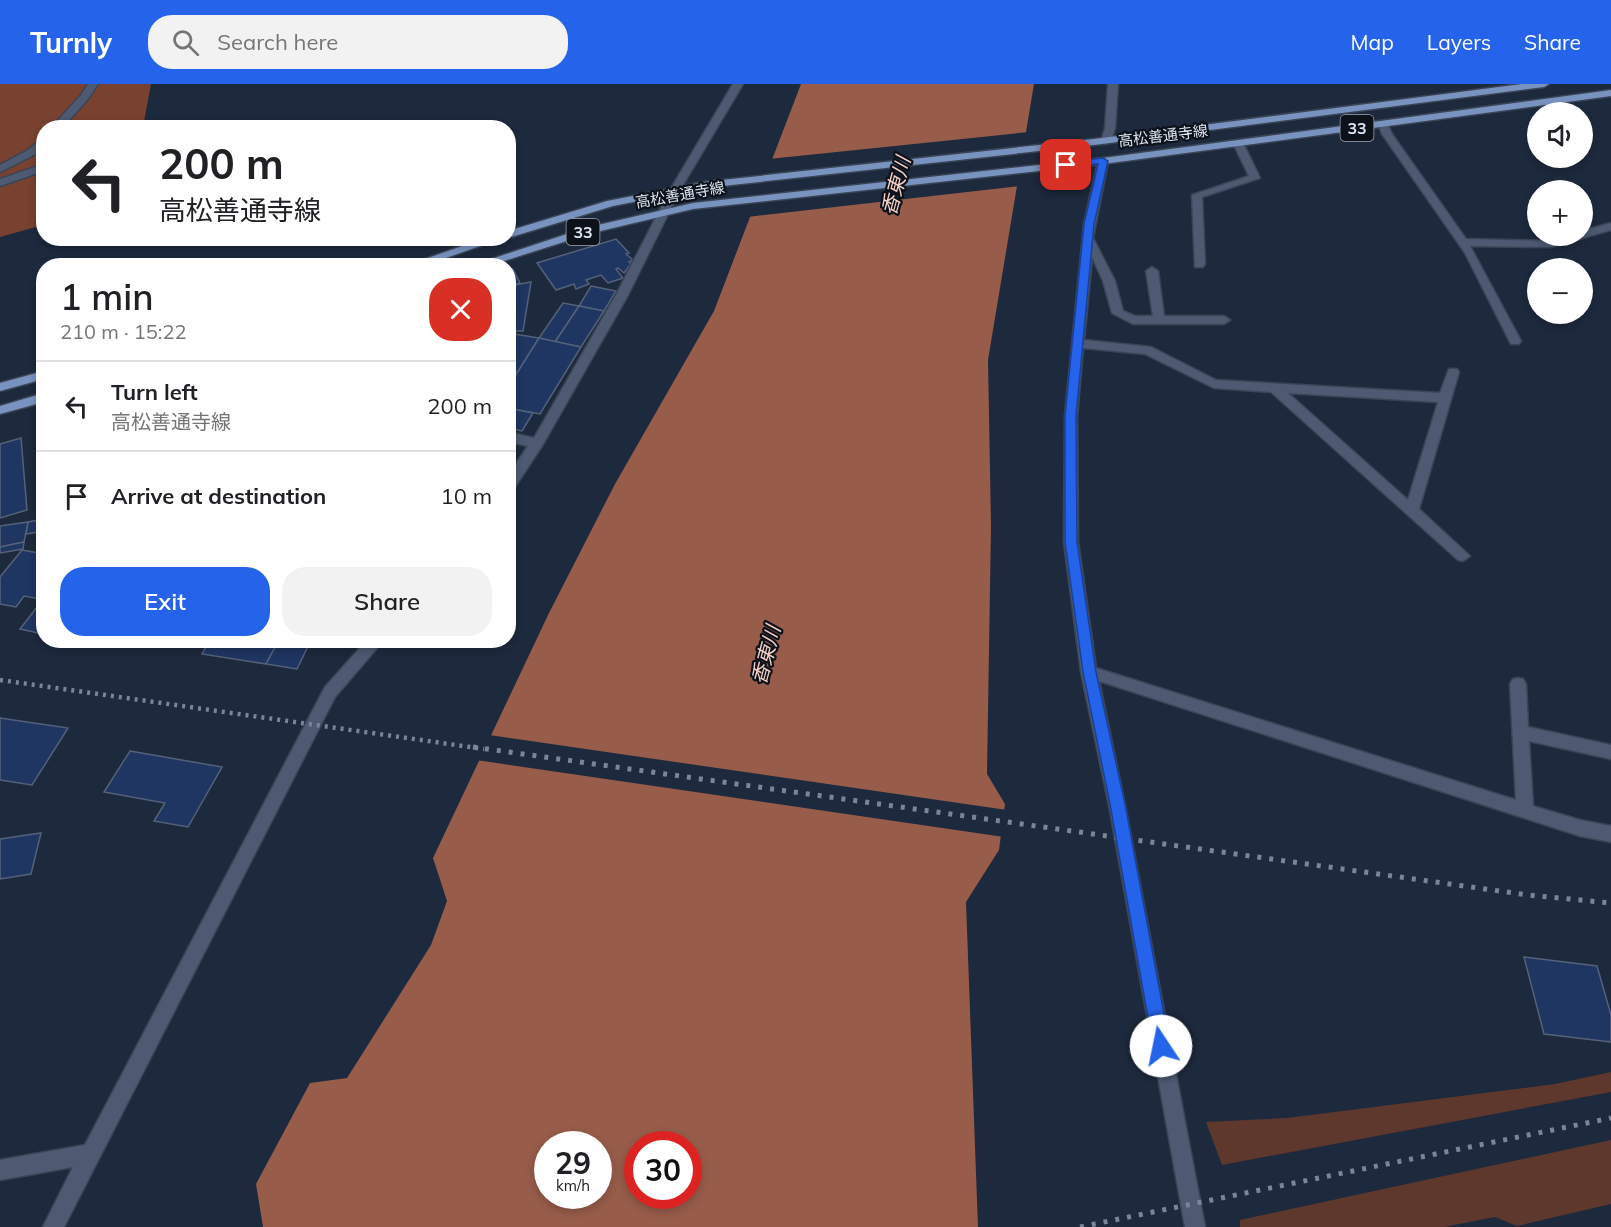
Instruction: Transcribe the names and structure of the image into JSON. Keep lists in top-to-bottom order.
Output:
{
  "streets": {
    "main road": ["33", "高松善通寺線"]
  },
  "water": ["香東川"],
  "page": {
    "header": "Turnly",
    "search": "Search here",
    "nav": ["Map", "Layers", "Share"],
    "map_buttons": ["+", "−"],
    "turn": ["200 m", "高松善通寺線"],
    "heading": ["1 min", "210 m · 15:22"],
    "list": [
      {
        "name": "Turn left",
        "note": "高松善通寺線",
        "value": "200 m"
      },
      {
        "name": "Arrive at destination",
        "value": "10 m"
      }
    ],
    "buttons": ["Exit", "Share"],
    "speed": "29 km/h",
    "limit": "30"
  }
}
